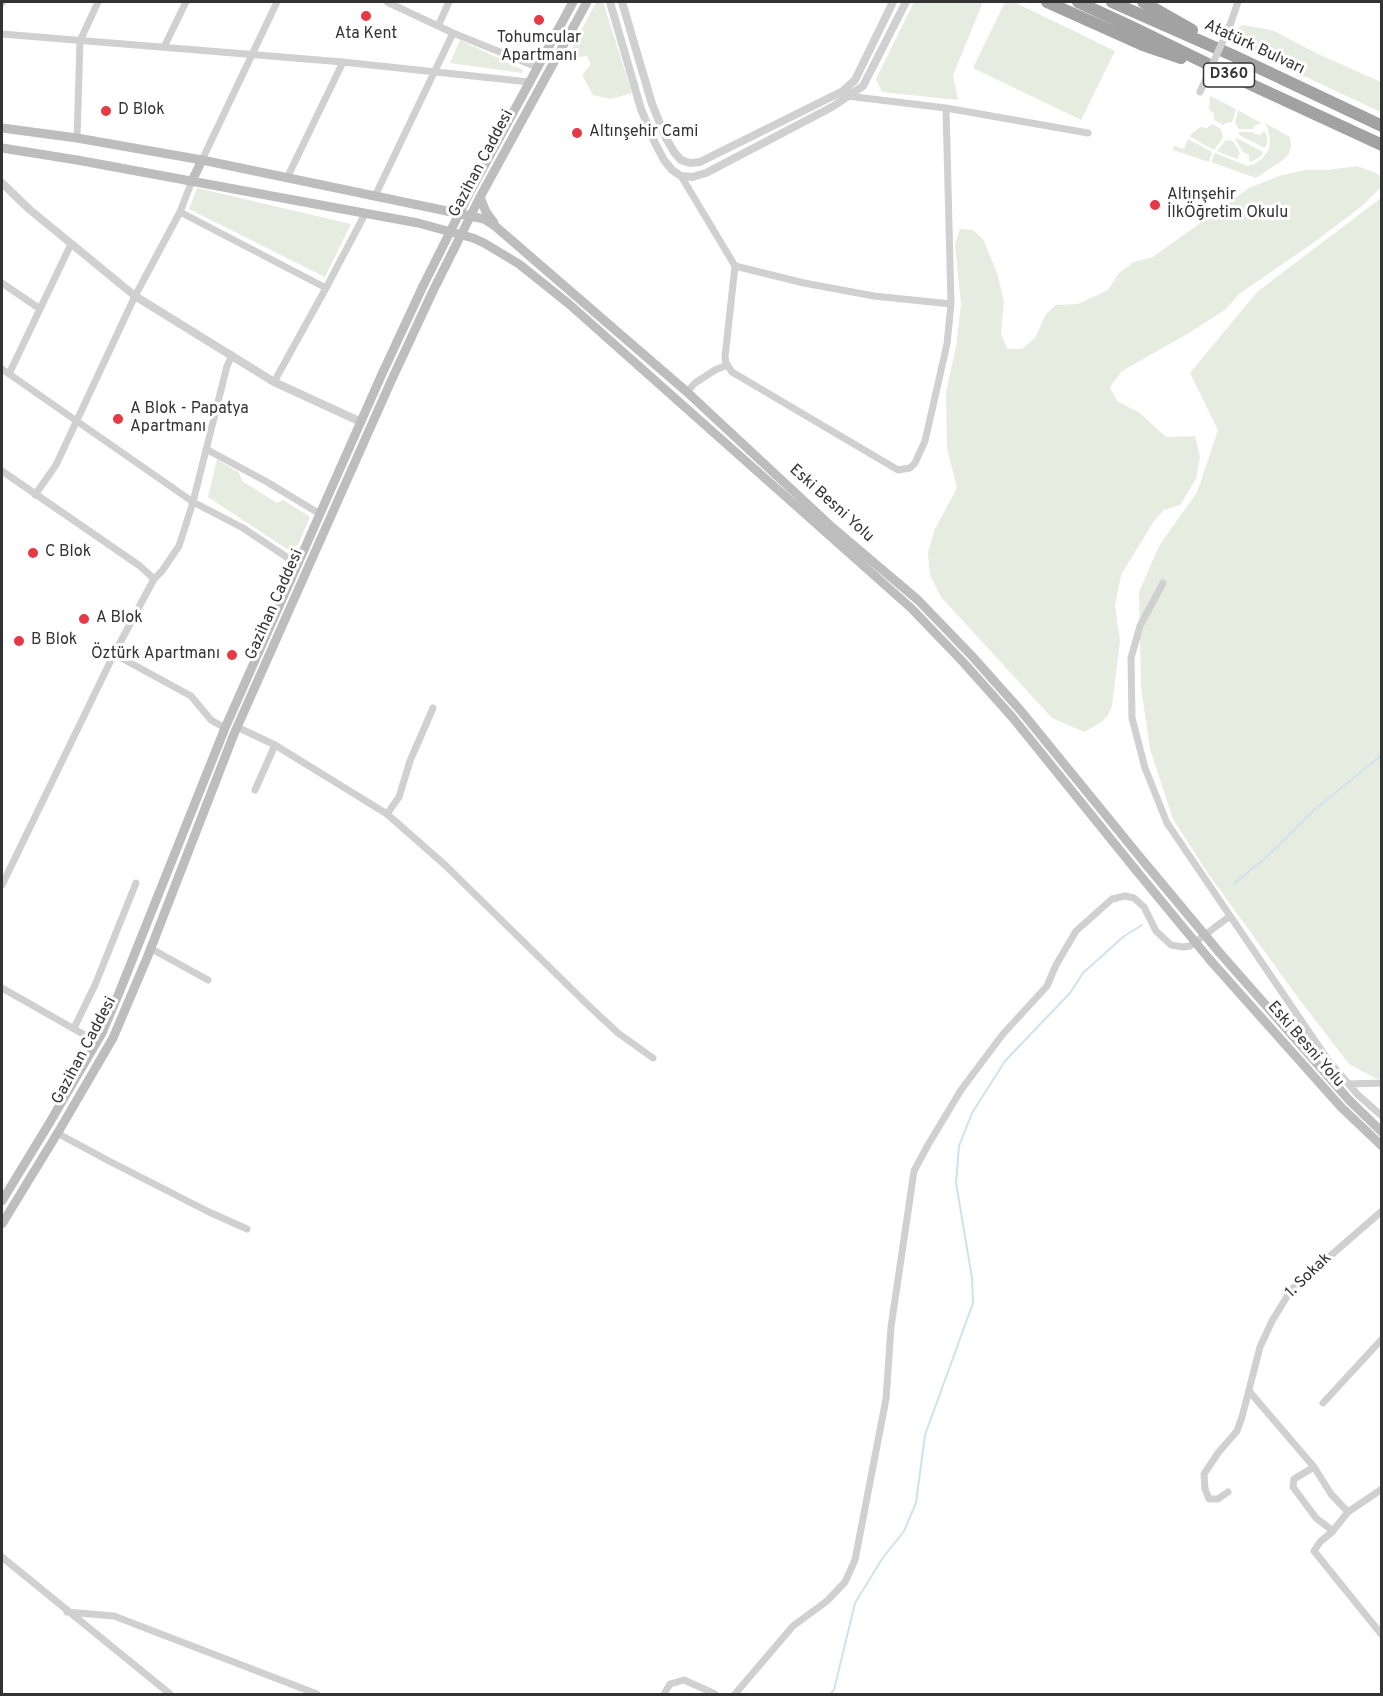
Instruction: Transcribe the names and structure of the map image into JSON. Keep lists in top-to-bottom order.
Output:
{
  "streets": {
    "highway": ["Atatürk Bulvarı", "D360"],
    "main road": ["Gazihan Caddesi", "Eski Besni Yolu"],
    "street": ["1. Sokak"]
  },
  "crossings": [
    ["Gazihan Caddesi", "Eski Besni Yolu"]
  ],
  "places": [
    "Ata Kent",
    "Tohumcular Apartmanı",
    "D Blok",
    "Altınşehir Cami",
    "Altınşehir İlkÖğretim Okulu",
    "A Blok - Papatya Apartmanı",
    "C Blok",
    "A Blok",
    "B Blok",
    "Öztürk Apartmanı"
  ]
}
